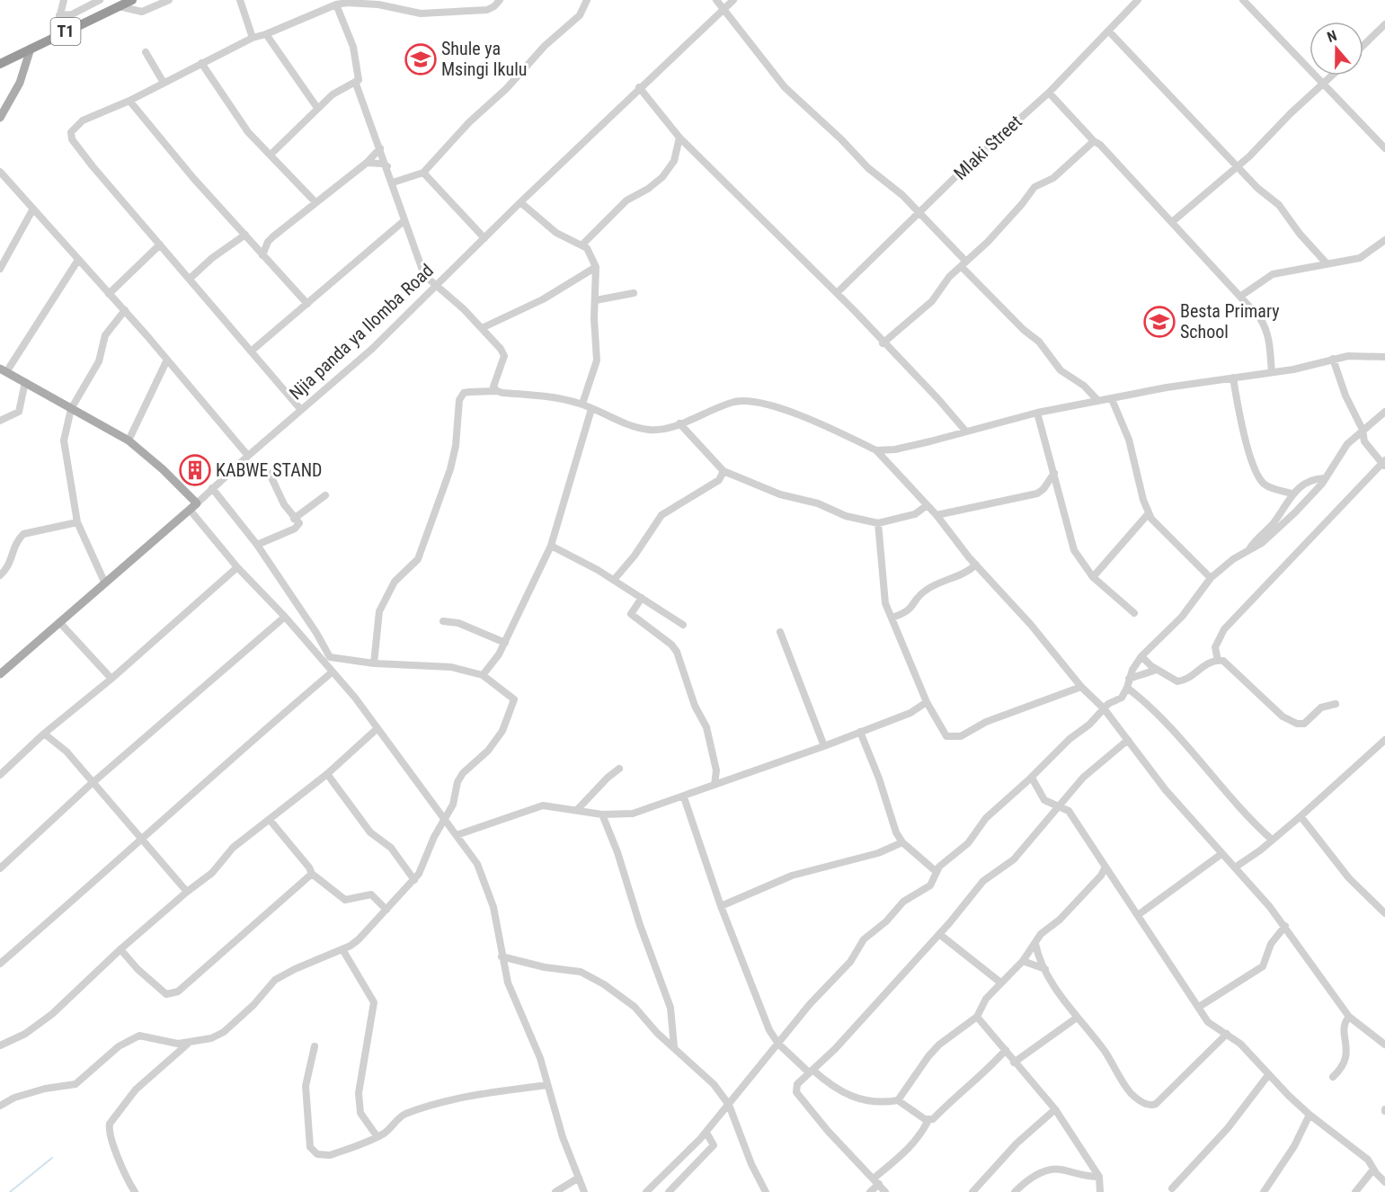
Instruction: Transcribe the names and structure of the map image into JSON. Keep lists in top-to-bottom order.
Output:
{
  "streets": {
    "highway": ["T1"],
    "main road": ["Njia panda ya Ilomba Road"],
    "street": ["Mlaki Street"]
  },
  "places": {
    "school or university": ["Shule ya Msingi Ikulu", "Besta Primary School"],
    "building": ["KABWE STAND"]
  },
  "north": "top"
}
